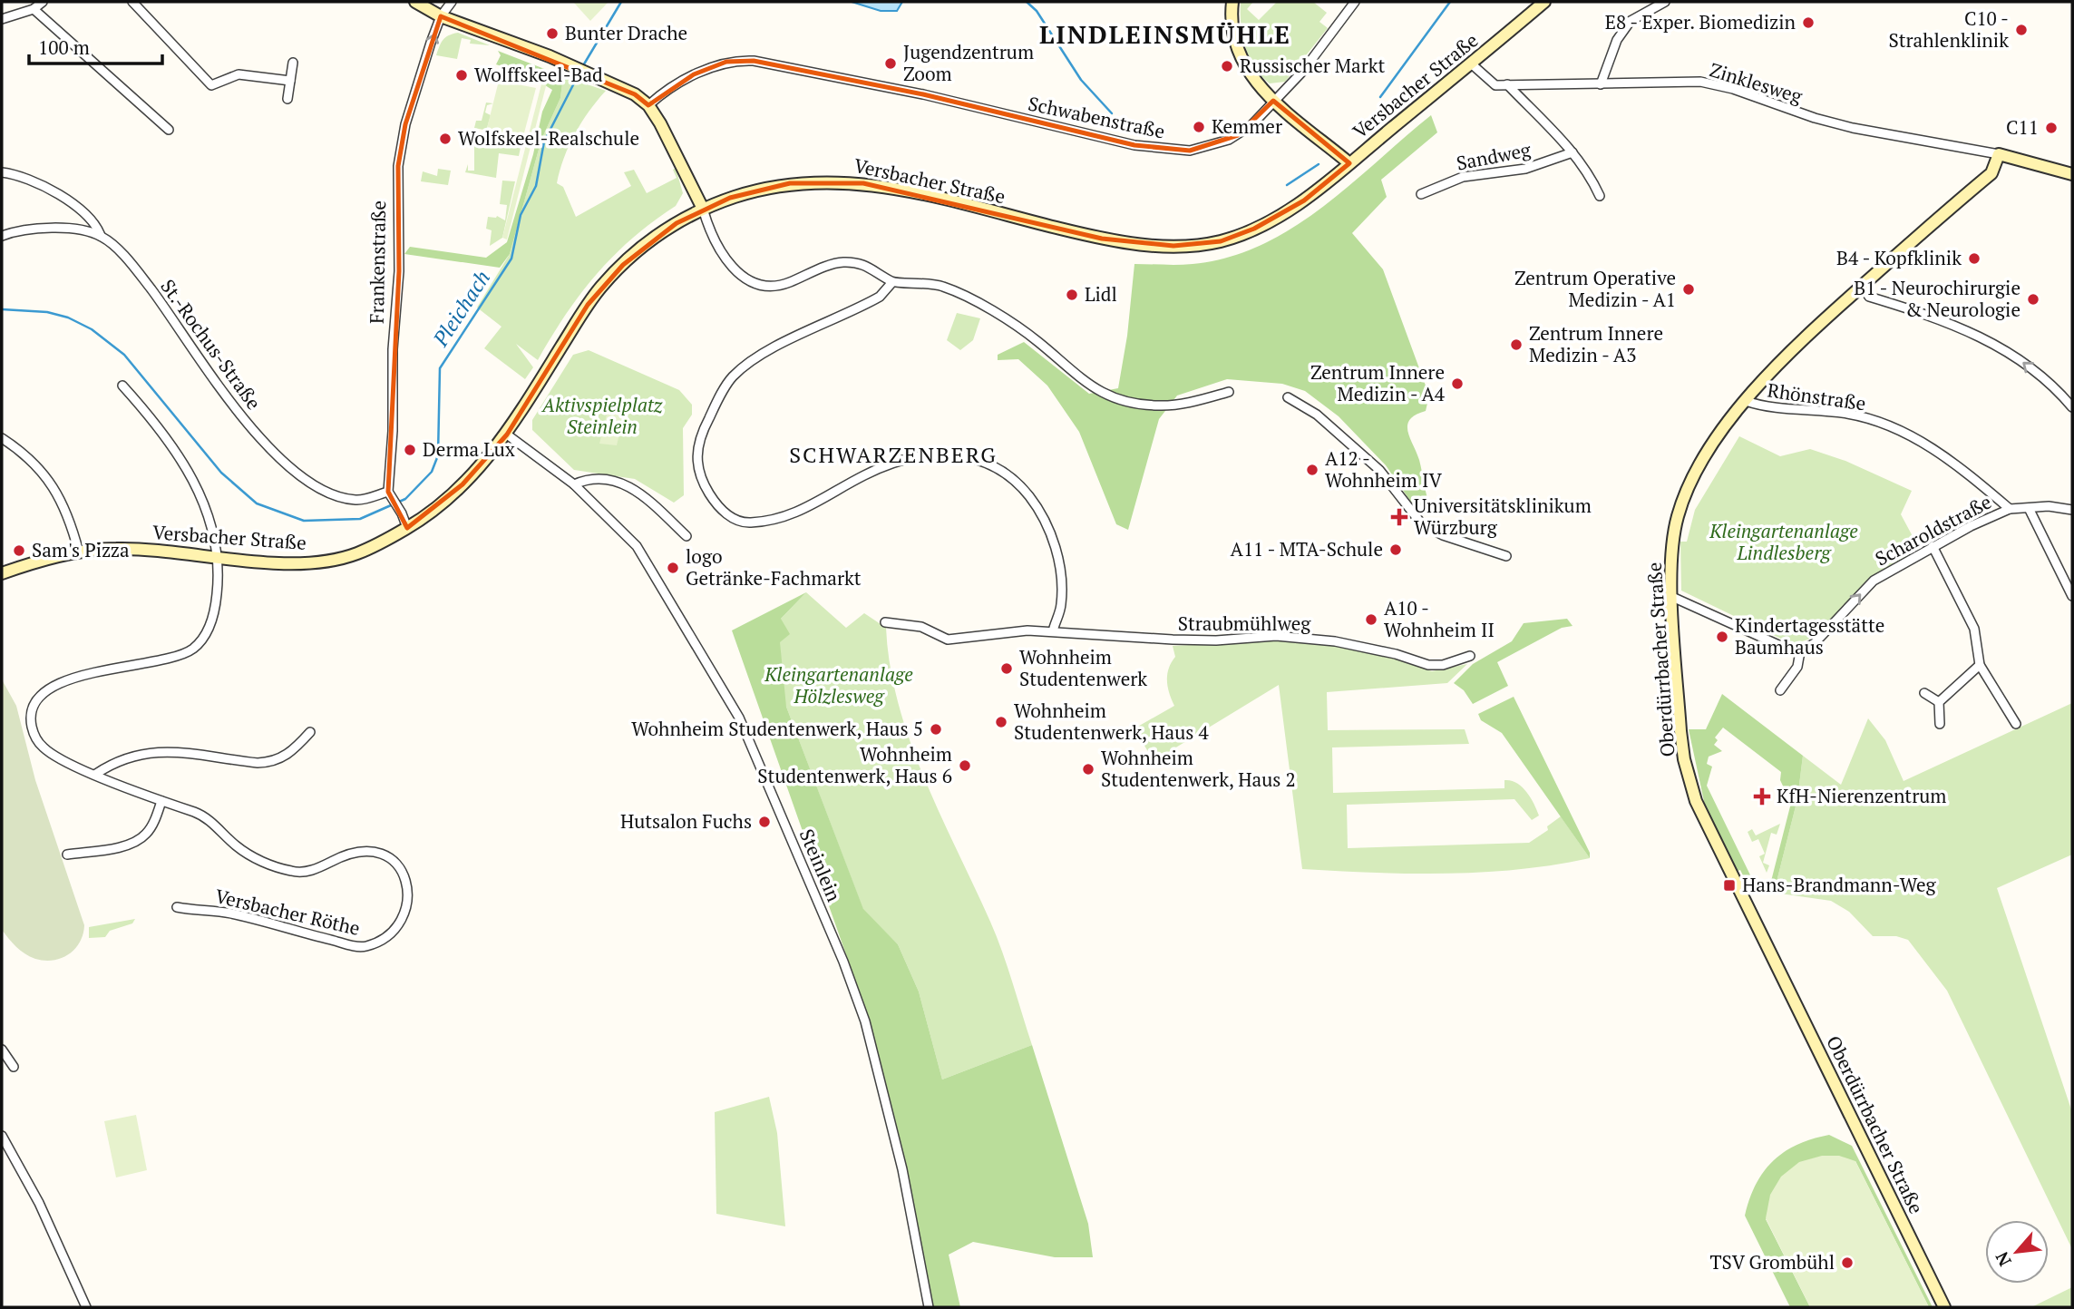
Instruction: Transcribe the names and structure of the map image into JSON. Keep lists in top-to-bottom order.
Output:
{
  "streets": {
    "street": [
      "Zinklesweg",
      "Versbacher Straße",
      "Schwabenstraße",
      "Sandweg",
      "Frankenstraße",
      "St.-Rochus-Straße",
      "Rhönstraße",
      "Scharoldstraße",
      "Straubmühlweg",
      "Oberdürrbacher Straße",
      "Steinlein",
      "Versbacher Röthe"
    ]
  },
  "crossings": [
    ["Zinklesweg", "Versbacher Straße"],
    ["Zinklesweg", "Oberdürrbacher Straße"],
    ["Versbacher Straße", "Steinlein"],
    ["Versbacher Straße", "Versbacher Röthe"],
    ["Frankenstraße", "St.-Rochus-Straße"],
    ["Rhönstraße", "Scharoldstraße"],
    ["Rhönstraße", "Oberdürrbacher Straße"]
  ],
  "one_way": ["Frankenstraße", "Scharoldstraße"],
  "districts": ["LINDLEINSMÜHLE", "SCHWARZENBERG"],
  "water": ["Pleichach"],
  "parks": ["Aktivspielplatz Steinlein", "Kleingartenanlage Lindlesberg", "Kleingartenanlage Hölzlesweg"],
  "places": {
    "other": [
      "E8 - Exper. Biomedizin",
      "C10 - Strahlenklinik",
      "Bunter Drache",
      "Jugendzentrum Zoom",
      "Russischer Markt",
      "Wolffskeel-Bad",
      "Kemmer",
      "C11",
      "Wolfskeel-Realschule",
      "B4 - Kopfklinik",
      "Zentrum Operative Medizin - A1",
      "Lidl",
      "B1 - Neurochirurgie & Neurologie",
      "Zentrum Innere Medizin - A3",
      "Zentrum Innere Medizin - A4",
      "Derma Lux",
      "A12 - Wohnheim IV",
      "A11 - MTA-Schule",
      "Sam's Pizza",
      "logo Getränke-Fachmarkt",
      "A10 - Wohnheim II",
      "Kindertagesstätte Baumhaus",
      "Wohnheim Studentenwerk",
      "Wohnheim Studentenwerk, Haus 4",
      "Wohnheim Studentenwerk, Haus 5",
      "Wohnheim Studentenwerk, Haus 6",
      "Wohnheim Studentenwerk, Haus 2",
      "Hutsalon Fuchs",
      "TSV Grombühl"
    ],
    "health": ["Universitätsklinikum Würzburg", "KfH-Nierenzentrum"],
    "transit": ["Hans-Brandmann-Weg"]
  },
  "scale_bar": "100 m",
  "north": "bottom left"
}
